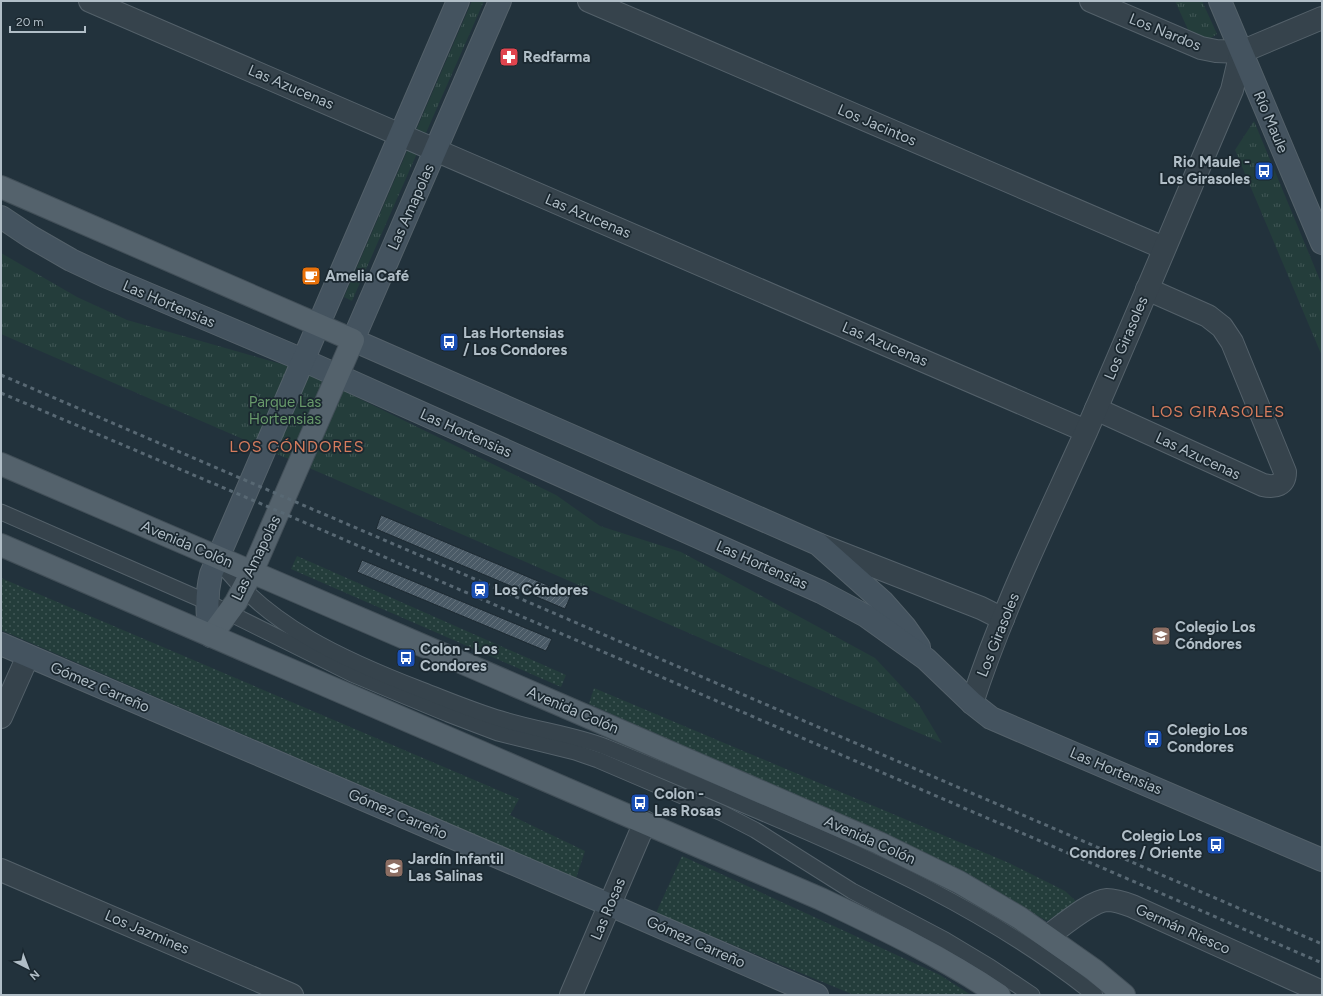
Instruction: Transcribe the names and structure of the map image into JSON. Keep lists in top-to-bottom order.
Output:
{
  "streets": {
    "main road": ["Las Amapolas", "Las Hortensias", "Avenida Colón"],
    "street": [
      "Los Nardos",
      "Las Azucenas",
      "Río Maule",
      "Los Jacintos",
      "Los Girasoles",
      "Gómez Carreño",
      "Las Rosas",
      "Germán Riesco",
      "Los Jazmines"
    ]
  },
  "crossings": [
    ["Los Nardos", "Río Maule"],
    ["Los Nardos", "Los Girasoles"],
    ["Las Azucenas", "Las Amapolas"],
    ["Las Azucenas", "Los Girasoles"],
    ["Río Maule", "Los Girasoles"],
    ["Los Jacintos", "Los Girasoles"],
    ["Las Amapolas", "Las Hortensias"],
    ["Las Amapolas", "Avenida Colón"],
    ["Las Hortensias", "Los Girasoles"],
    ["Avenida Colón", "Germán Riesco"],
    ["Gómez Carreño", "Las Rosas"]
  ],
  "districts": ["LOS GIRASOLES", "LOS CÓNDORES"],
  "parks": ["Parque Las Hortensias"],
  "places": {
    "pharmacy": ["Redfarma"],
    "bus stop": [
      "Rio Maule - Los Girasoles",
      "Las Hortensias / Los Condores",
      "Colon - Los Condores",
      "Colegio Los Condores",
      "Colon - Las Rosas",
      "Colegio Los Condores / Oriente"
    ],
    "cafe": ["Amelia Café"],
    "station": ["Los Cóndores"],
    "school or university": ["Colegio Los Cóndores", "Jardín Infantil Las Salinas"]
  },
  "scale_bar": "20 m",
  "north": "bottom right"
}
